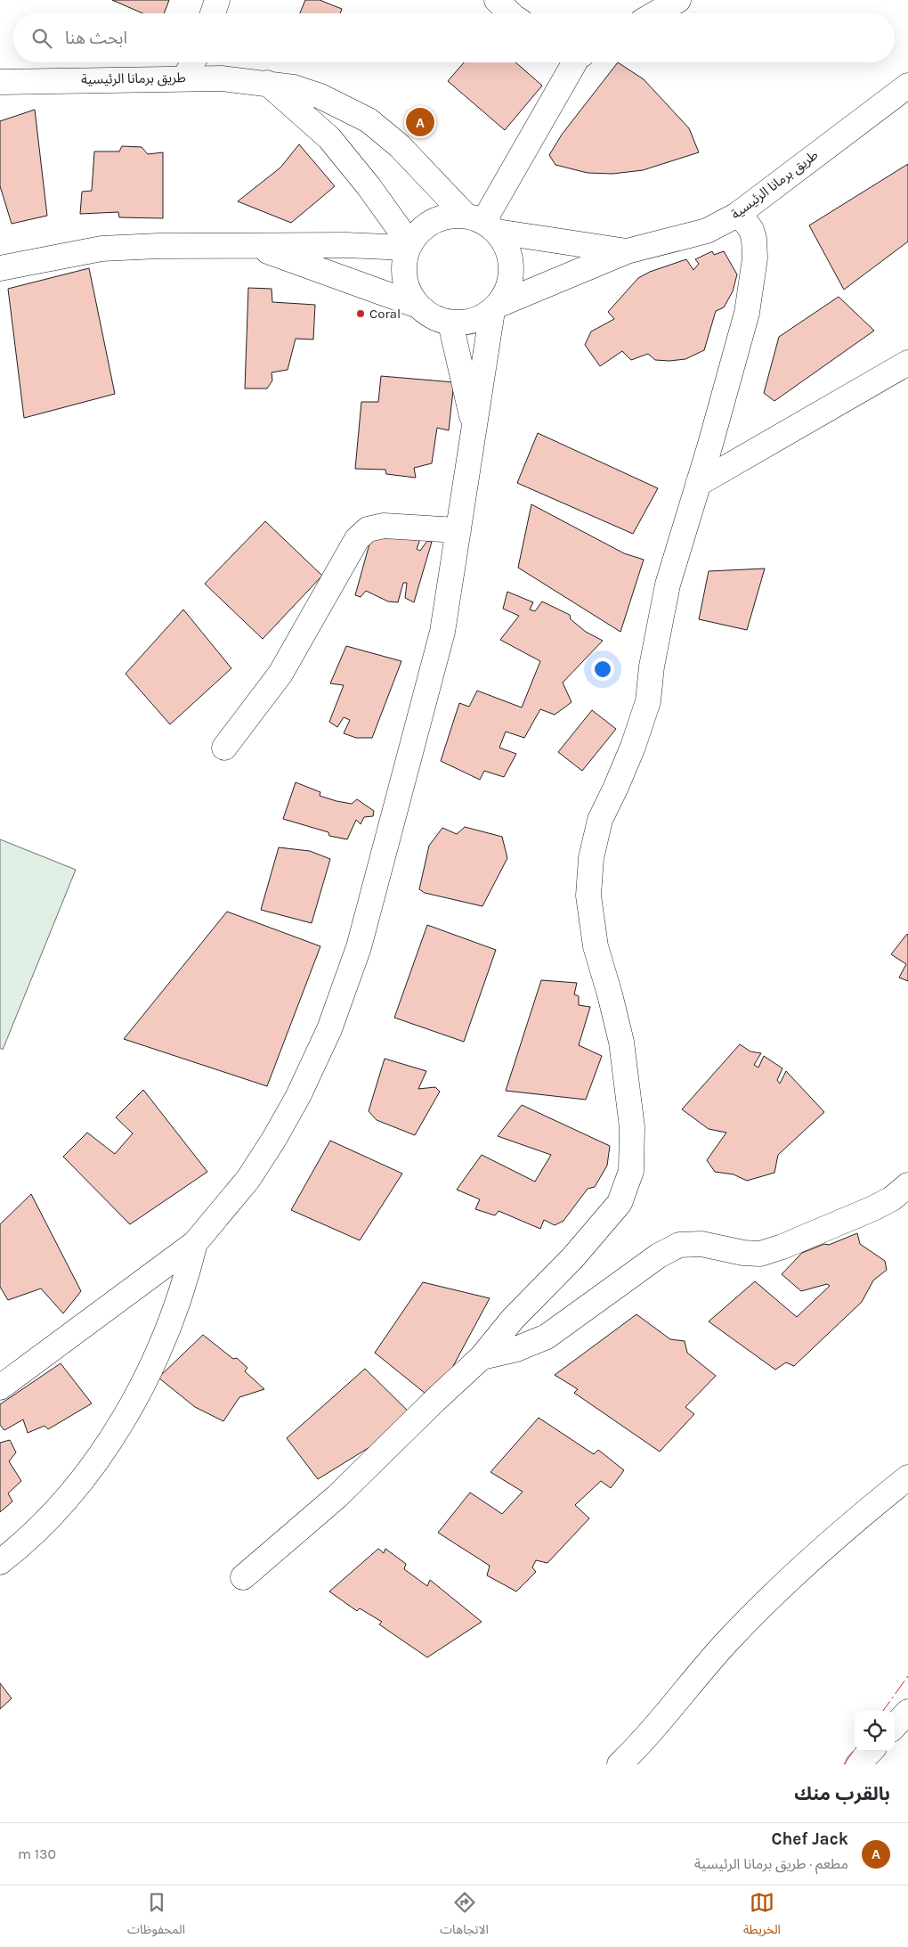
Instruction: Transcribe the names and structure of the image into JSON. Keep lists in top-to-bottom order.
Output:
{
  "streets": {
    "street": ["طريق برمانا الرئيسية"]
  },
  "places": ["Coral"],
  "page": {
    "search": "ابحث هنا",
    "pins": "A",
    "heading": "بالقرب منك",
    "list": [
      {
        "mark": "A",
        "name": "Chef Jack",
        "note": "مطعم · طريق برمانا الرئيسية",
        "value": "130 m"
      }
    ],
    "nav": ["الخريطة", "الاتجاهات", "المحفوظات"]
  }
}
